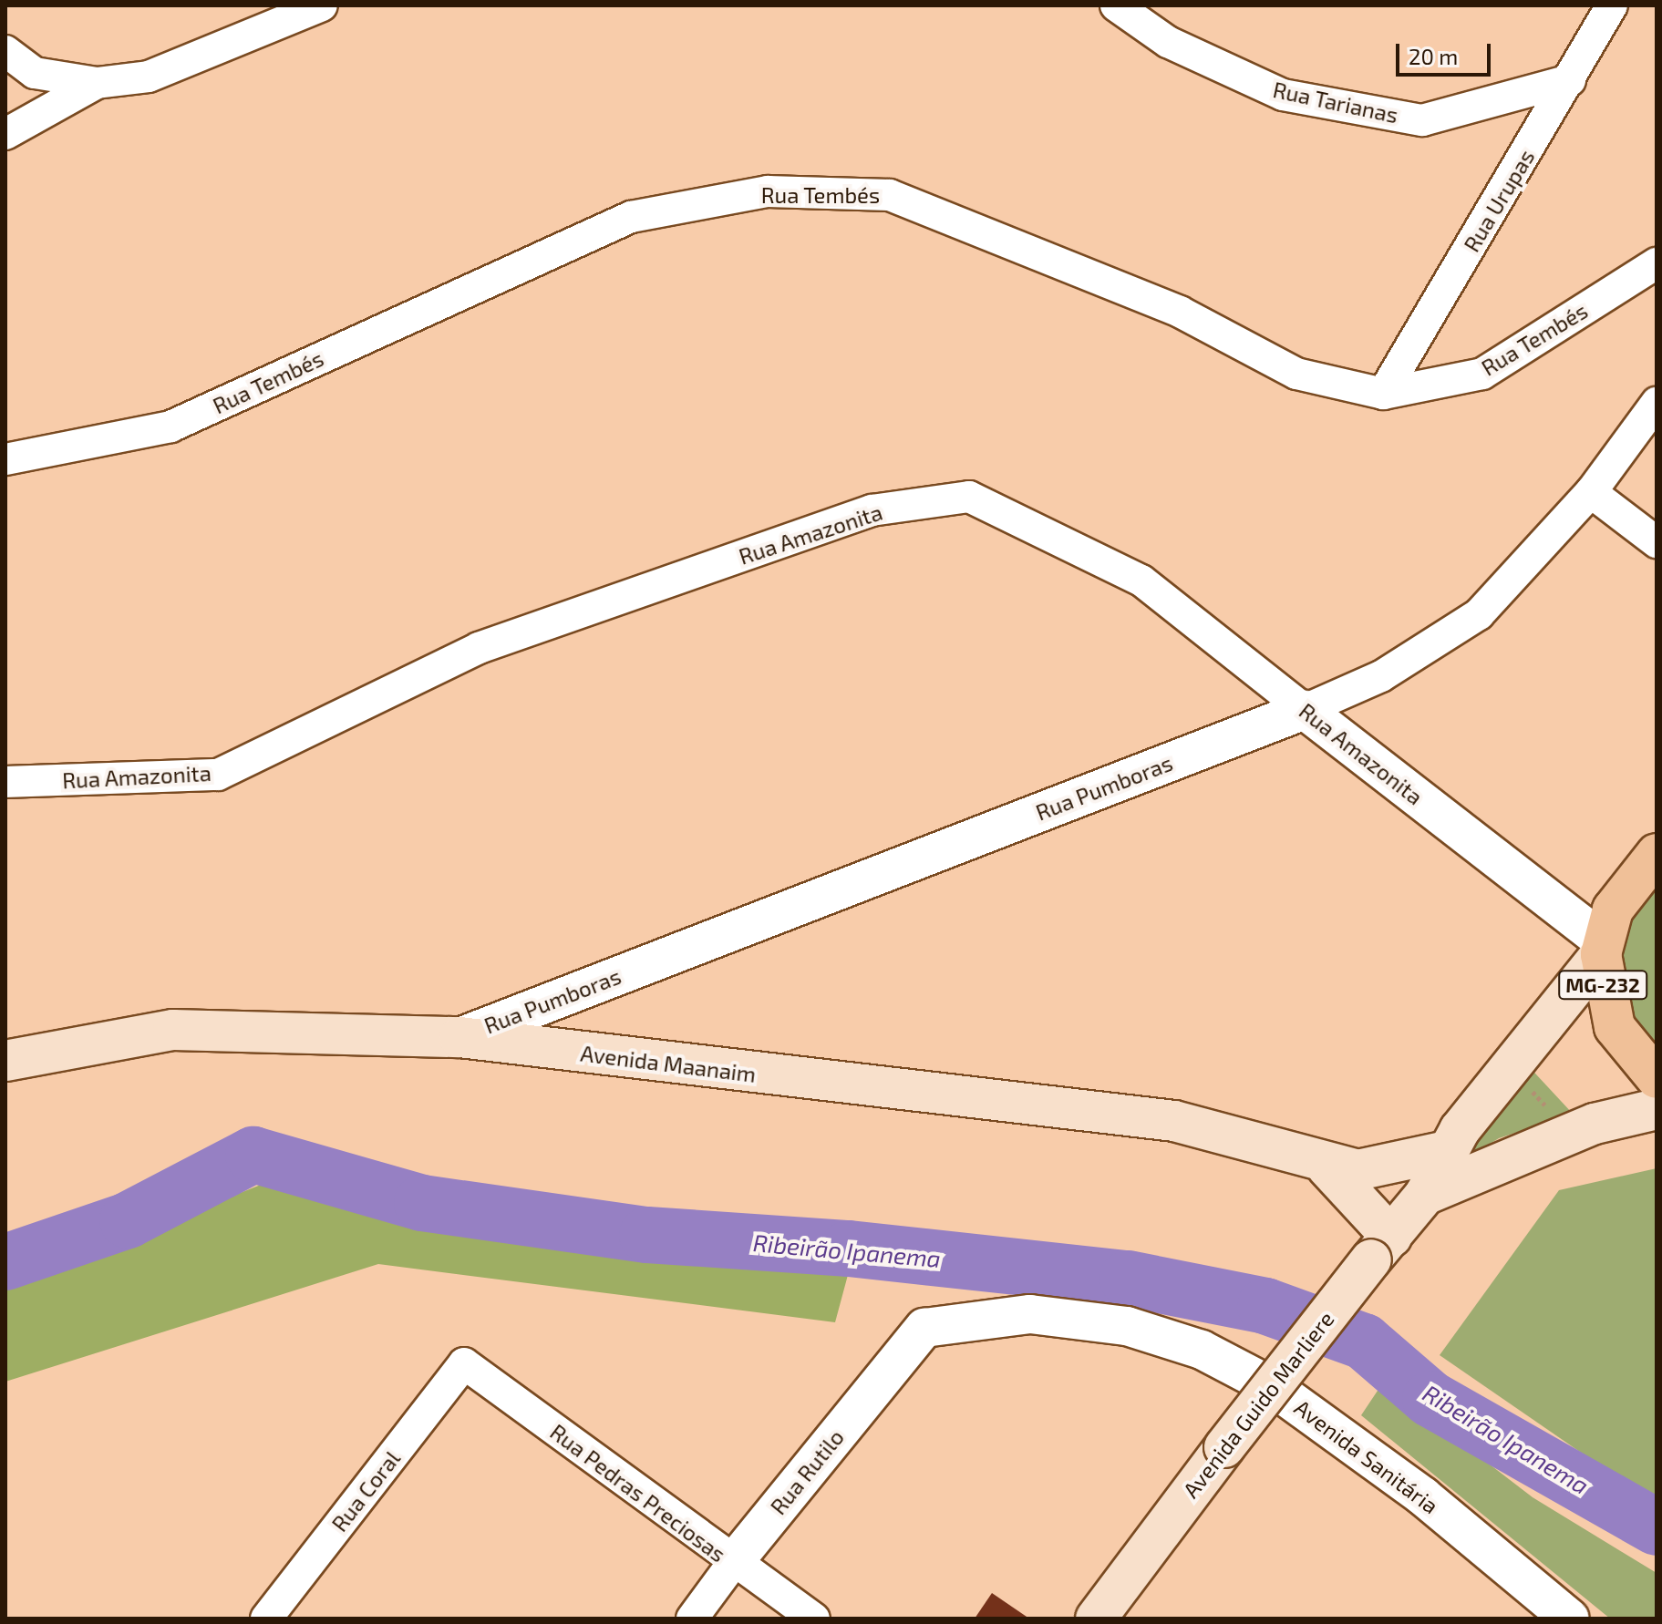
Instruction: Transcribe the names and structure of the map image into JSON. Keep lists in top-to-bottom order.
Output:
{
  "streets": {
    "main road": ["MG-232", "Avenida Maanaim", "Avenida Guido Marliere"],
    "street": [
      "Rua Tarianas",
      "Rua Tembés",
      "Rua Urupas",
      "Rua Amazonita",
      "Rua Pumboras",
      "Avenida Sanitária",
      "Rua Rutilo",
      "Rua Coral",
      "Rua Pedras Preciosas"
    ]
  },
  "crossings": [
    ["Rua Tarianas", "Rua Urupas"],
    ["Rua Tembés", "Rua Urupas"],
    ["Rua Amazonita", "Rua Pumboras"],
    ["Rua Amazonita", "MG-232"],
    ["Rua Amazonita", "Avenida Guido Marliere"],
    ["Rua Pumboras", "Avenida Maanaim"],
    ["MG-232", "Avenida Guido Marliere"],
    ["Avenida Maanaim", "Avenida Guido Marliere"],
    ["Avenida Sanitária", "Rua Rutilo"],
    ["Rua Rutilo", "Rua Pedras Preciosas"],
    ["Rua Coral", "Rua Pedras Preciosas"]
  ],
  "water": ["Ribeirão Ipanema"],
  "scale_bar": "20 m"
}
